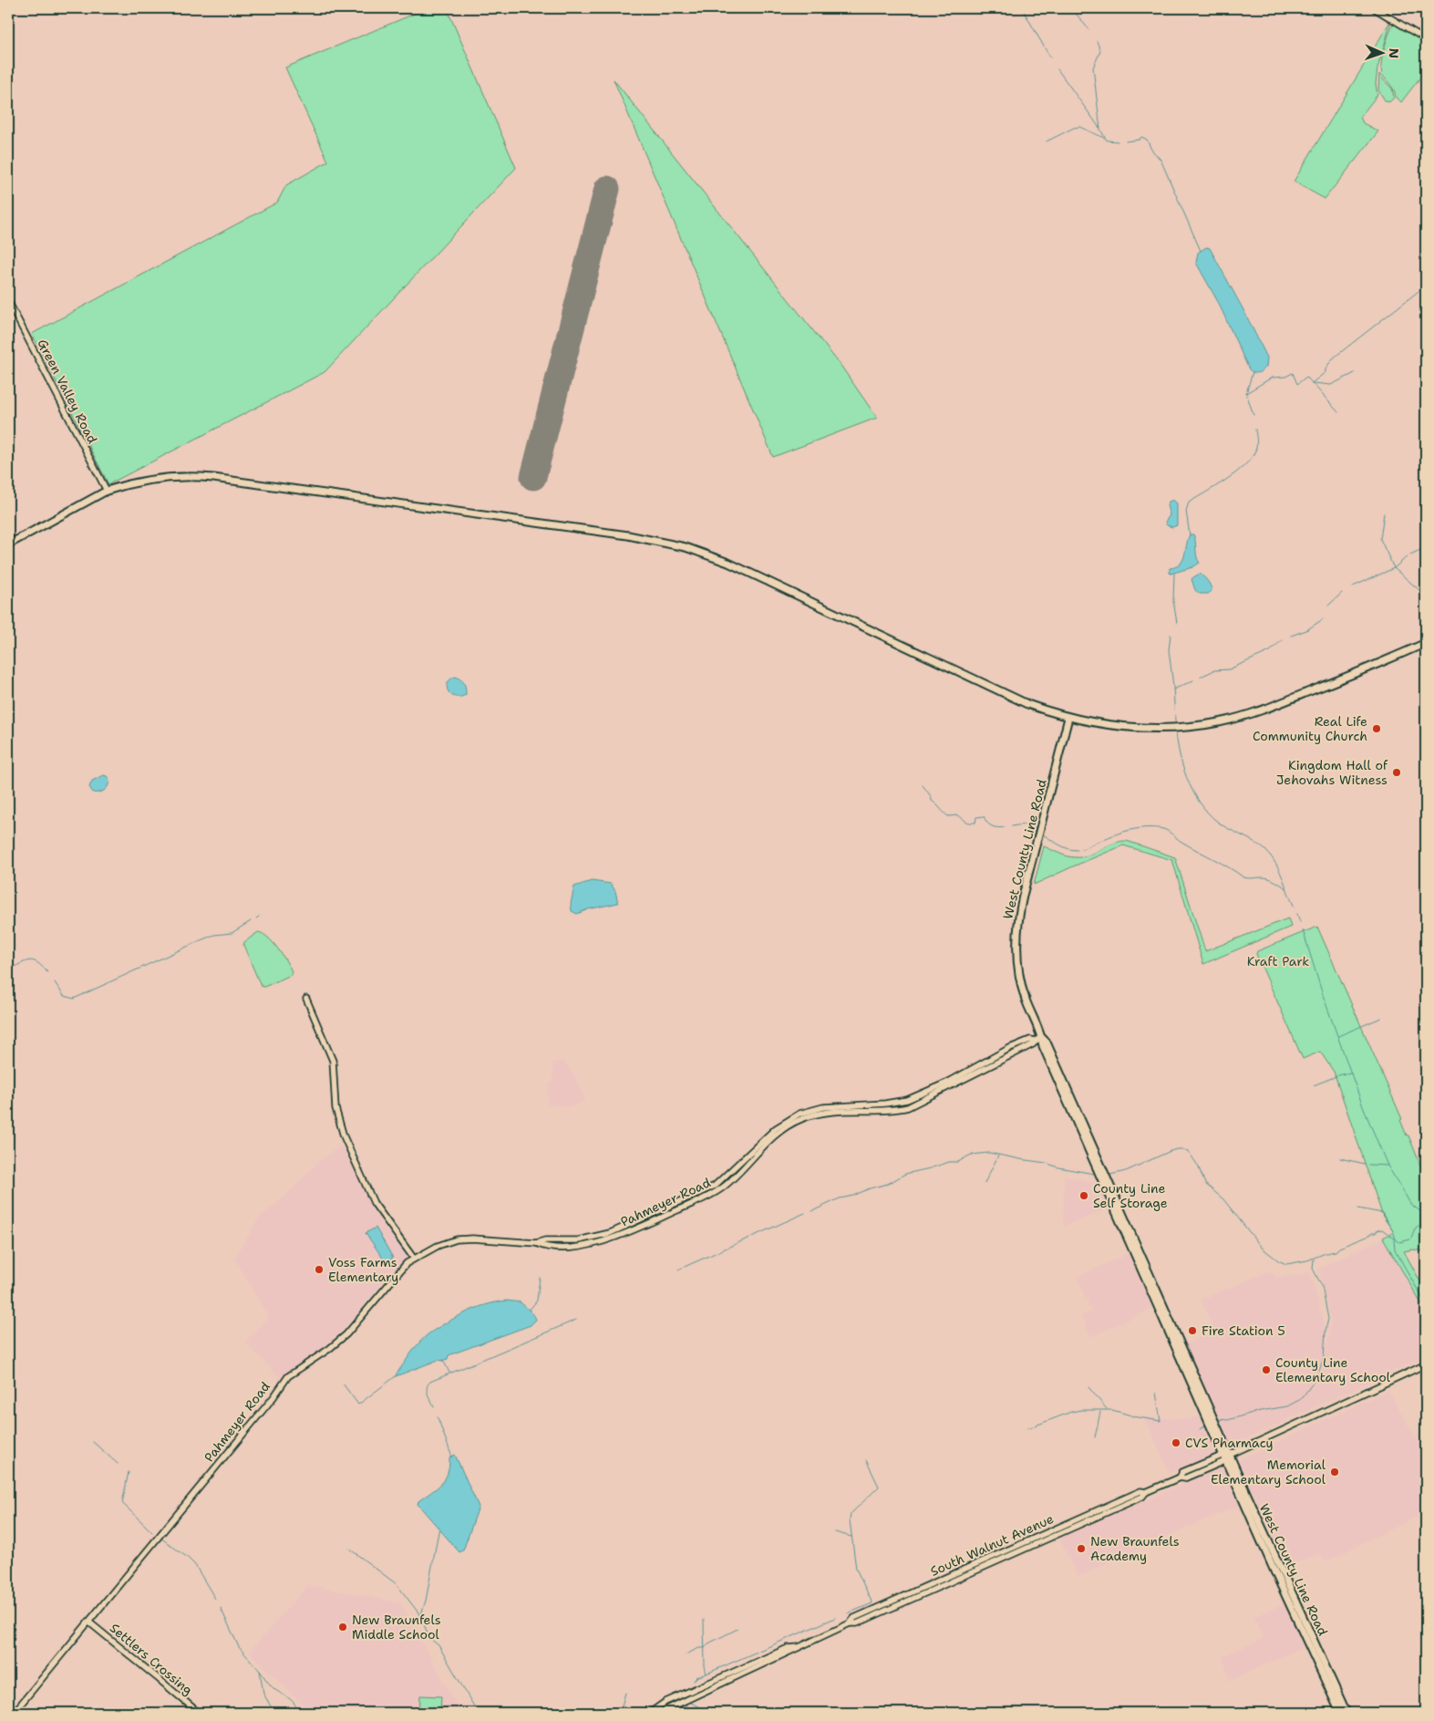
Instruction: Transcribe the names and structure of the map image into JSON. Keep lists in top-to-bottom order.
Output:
{
  "streets": {
    "main road": ["West County Line Road"],
    "street": [
      "Green Valley Road",
      "Pahmeyer Road",
      "South Walnut Avenue",
      "Settlers Crossing"
    ]
  },
  "crossings": [
    ["West County Line Road", "Pahmeyer Road"],
    ["West County Line Road", "South Walnut Avenue"],
    ["Pahmeyer Road", "Settlers Crossing"]
  ],
  "parks": ["Kraft Park"],
  "places": [
    "Real Life Community Church",
    "Kingdom Hall of Jehovahs Witness",
    "County Line Self Storage",
    "Voss Farms Elementary",
    "Fire Station 5",
    "County Line Elementary School",
    "CVS Pharmacy",
    "Memorial Elementary School",
    "New Braunfels Academy",
    "New Braunfels Middle School"
  ],
  "north": "right"
}
